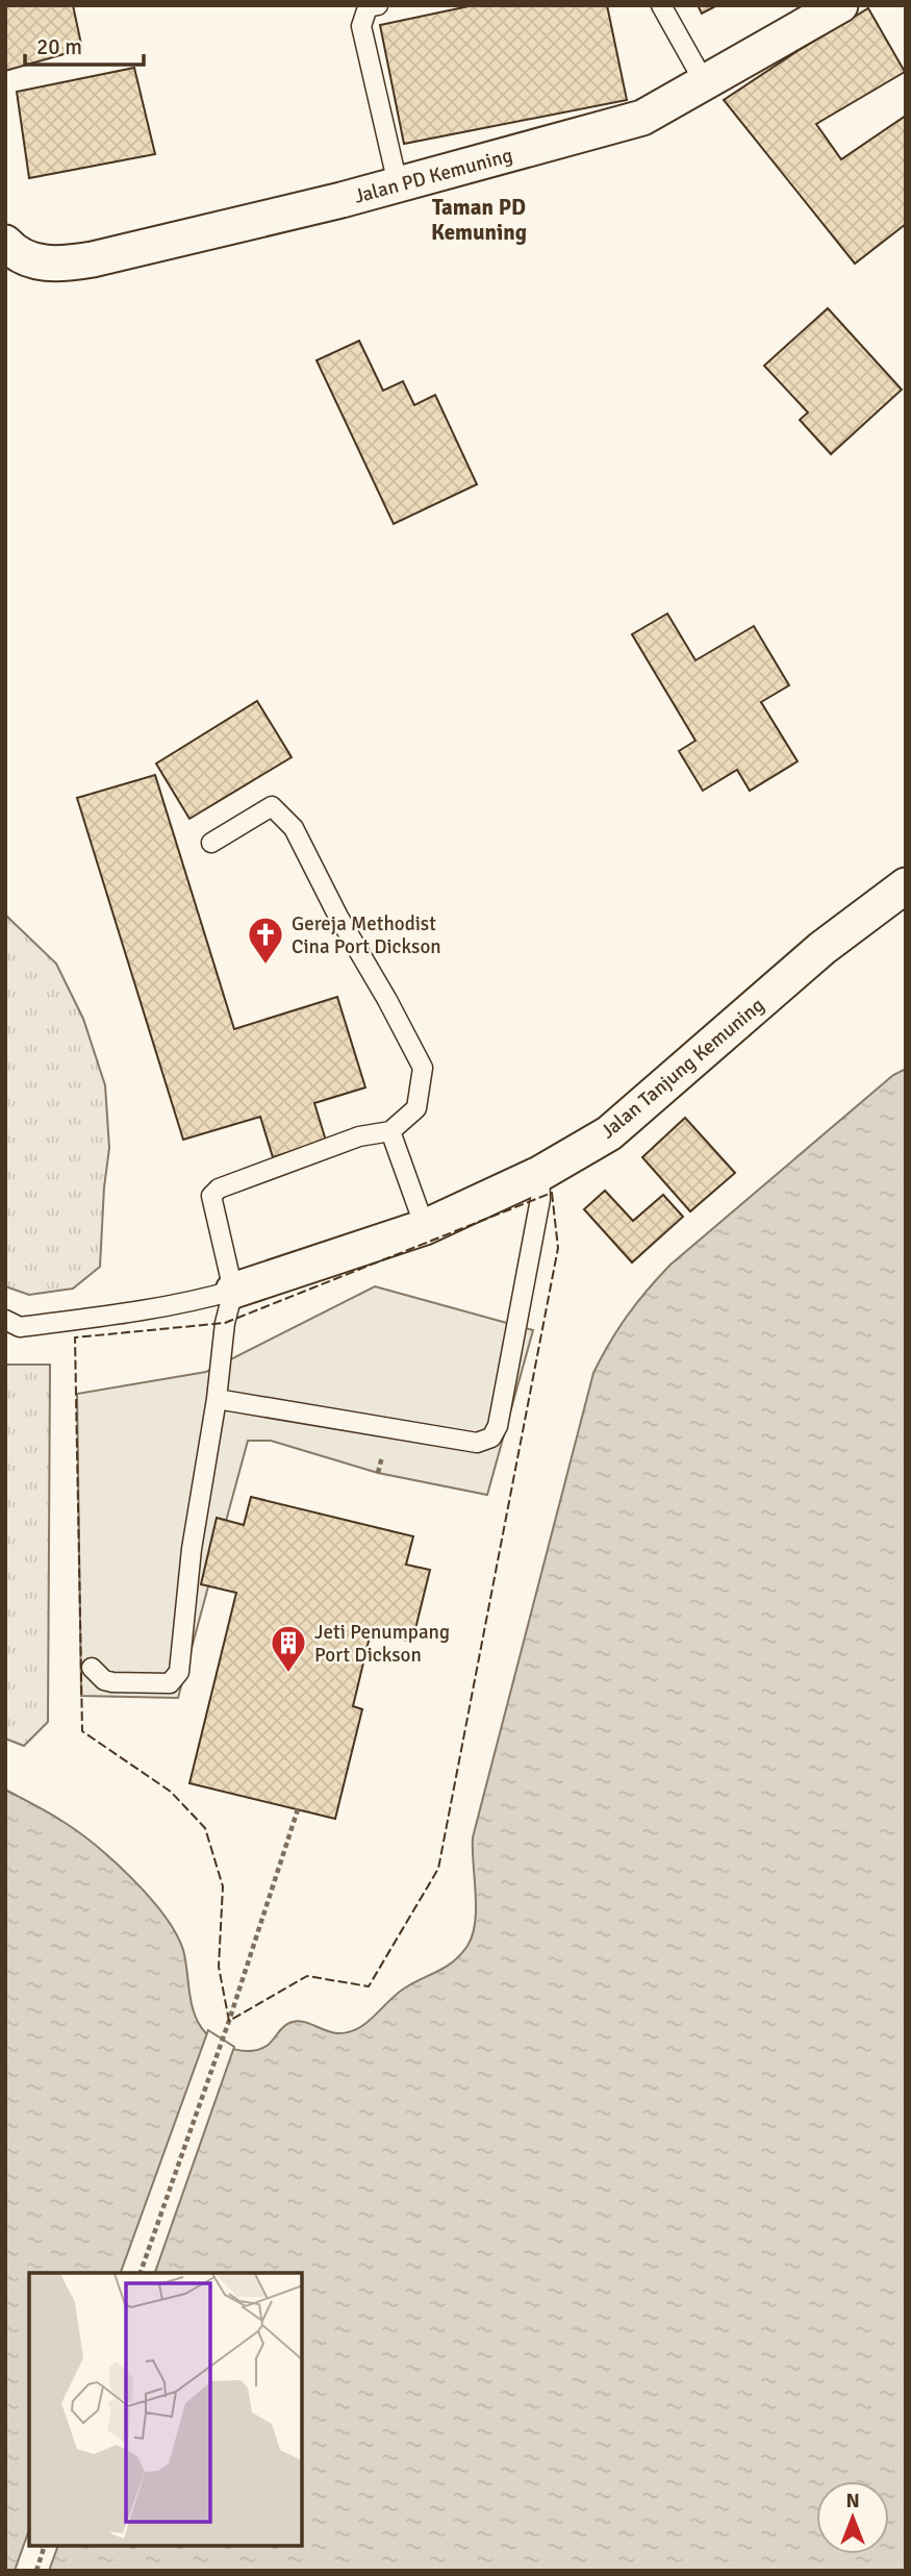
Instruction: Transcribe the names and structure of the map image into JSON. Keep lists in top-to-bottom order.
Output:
{
  "streets": {
    "street": ["Jalan PD Kemuning", "Jalan Tanjung Kemuning"]
  },
  "districts": ["Taman PD Kemuning"],
  "places": {
    "church": ["Gereja Methodist Cina Port Dickson"],
    "building": ["Jeti Penumpang Port Dickson"]
  },
  "scale_bar": "20 m",
  "north": "top"
}
